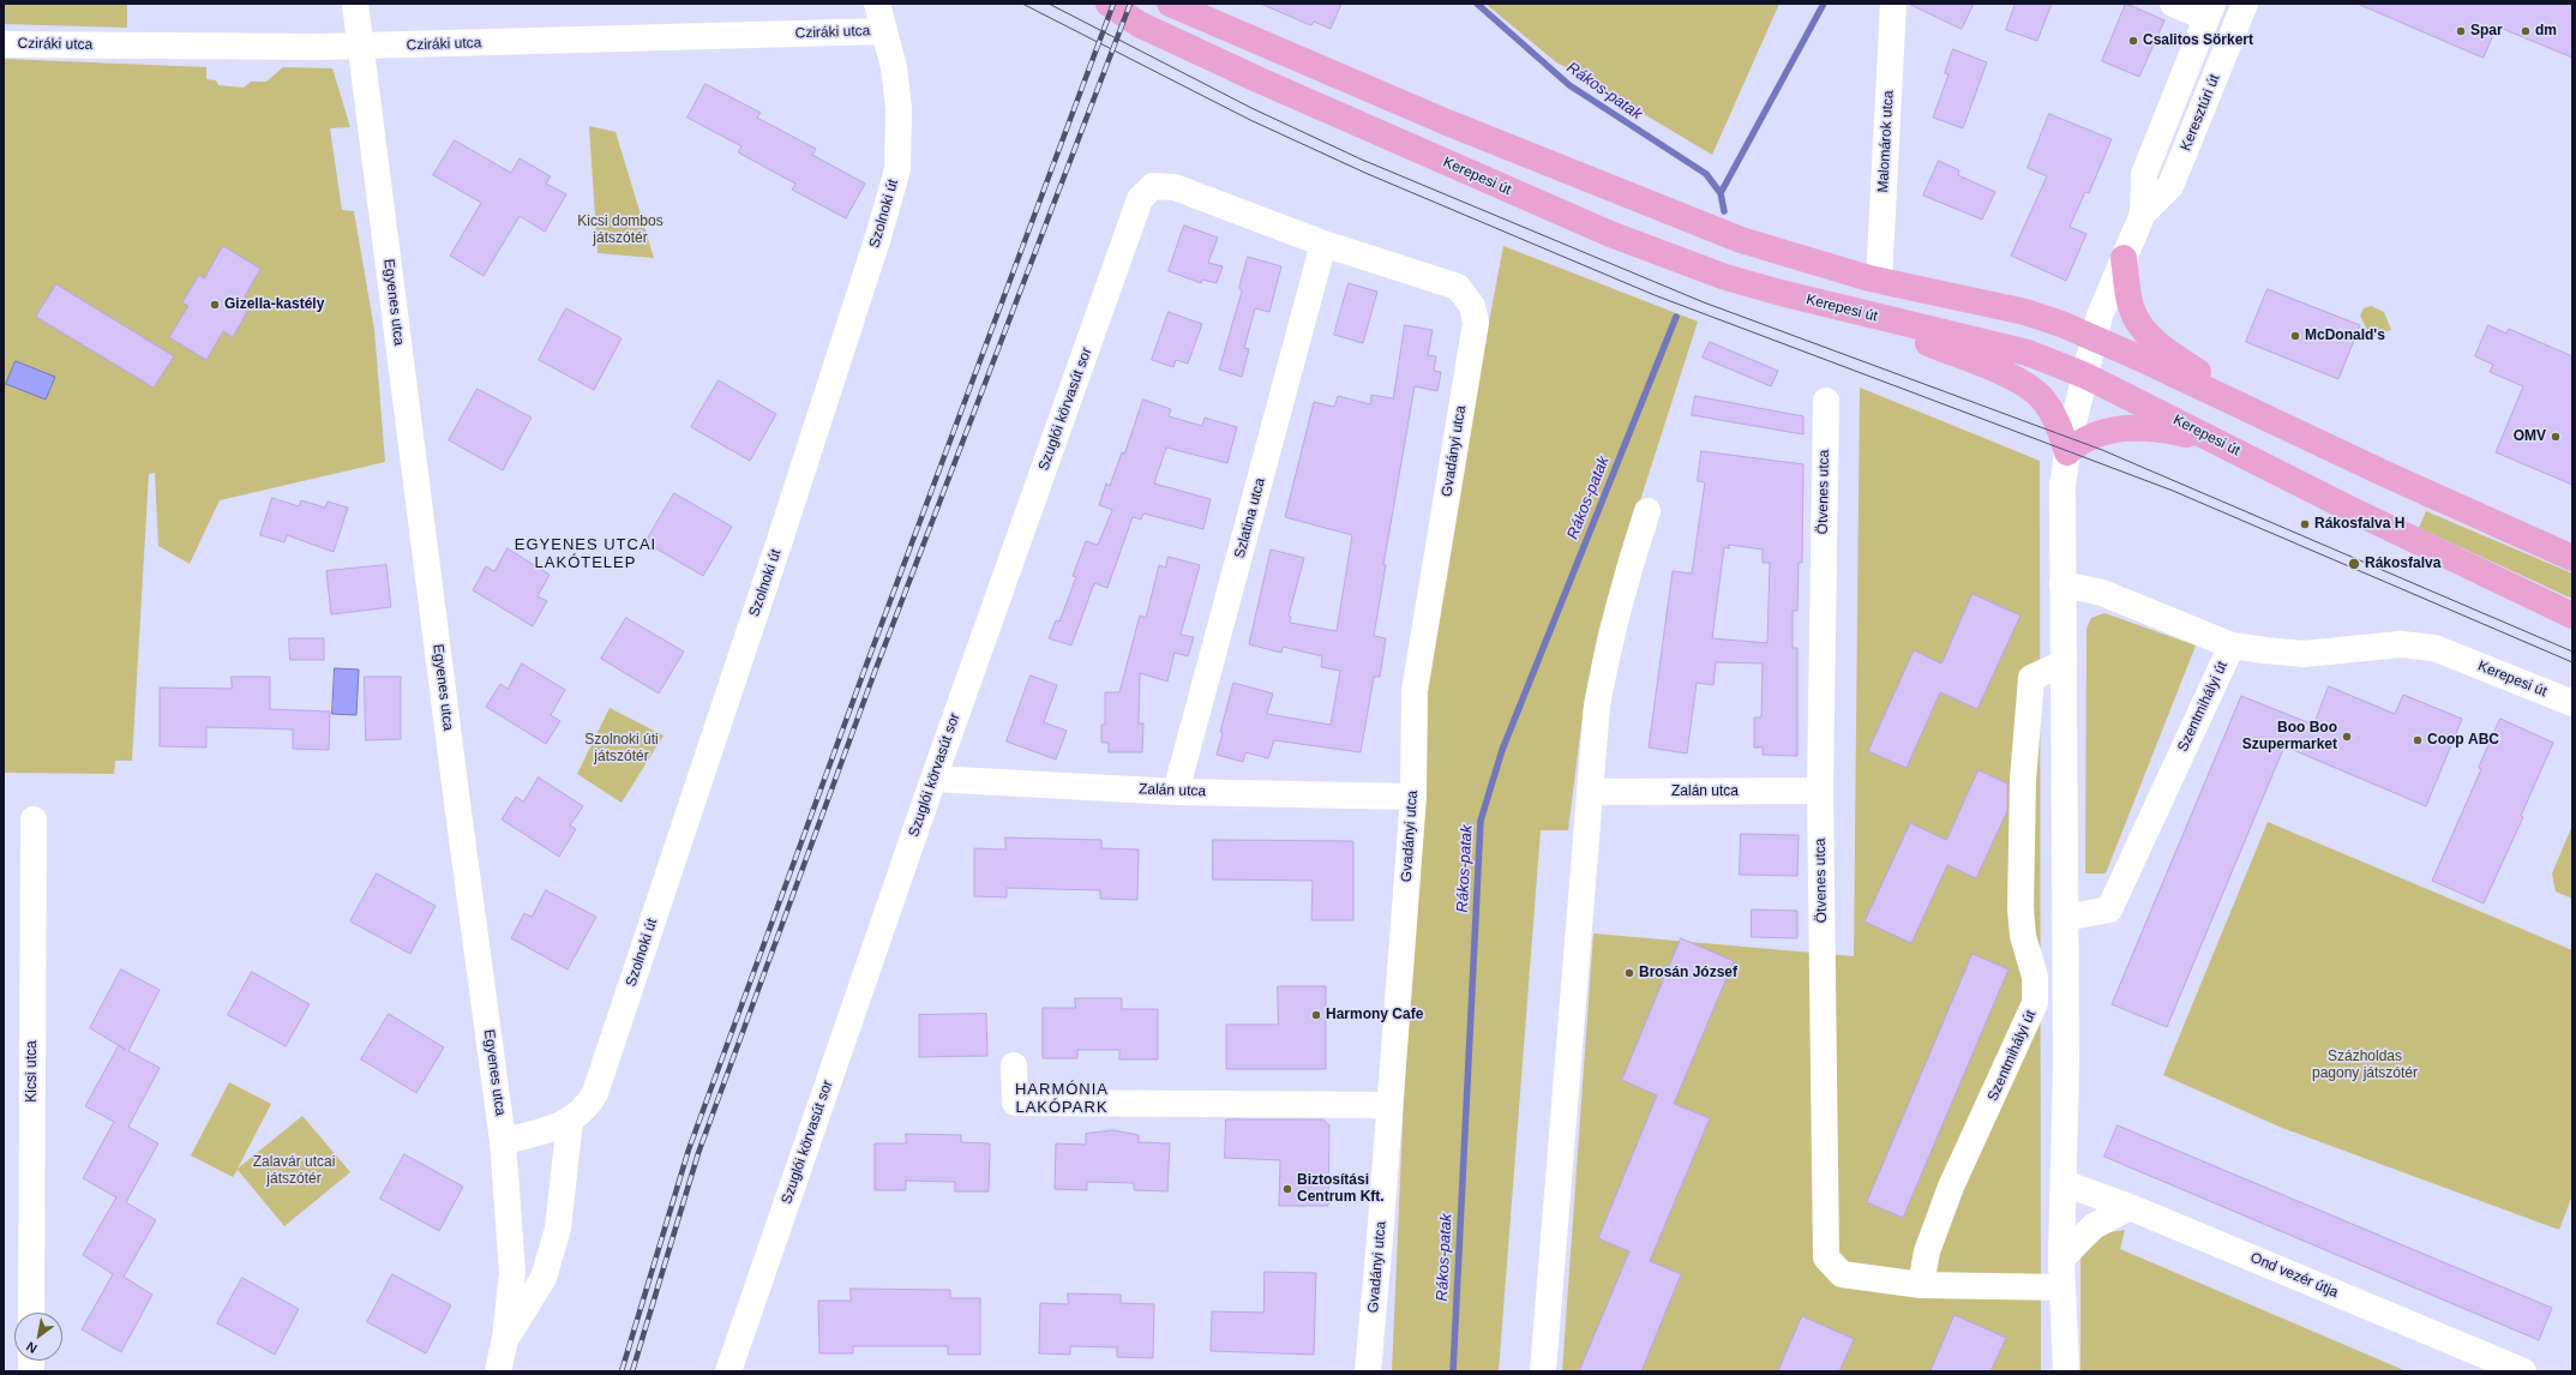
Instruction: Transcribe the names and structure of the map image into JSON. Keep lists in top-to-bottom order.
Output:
{
  "streets": {
    "main road": ["Kerepesi út"],
    "street": [
      "Cziráki utca",
      "Keresztúri út",
      "Malomárok utca",
      "Szolnoki út",
      "Egyenes utca",
      "Szuglói körvasút sor",
      "Gvadányi utca",
      "Ötvenes utca",
      "Szlatina utca",
      "Szentmihályi út",
      "Zalán utca",
      "Kicsi utca",
      "Ond vezér útja"
    ]
  },
  "crossings": [
    ["Cziráki utca", "Szolnoki út"],
    ["Cziráki utca", "Egyenes utca"],
    ["Keresztúri út", "Kerepesi út"],
    ["Kerepesi út", "Szentmihályi út"],
    ["Szolnoki út", "Egyenes utca"],
    ["Szuglói körvasút sor", "Gvadányi utca"],
    ["Szuglói körvasút sor", "Szlatina utca"],
    ["Szuglói körvasút sor", "Zalán utca"],
    ["Gvadányi utca", "Szlatina utca"],
    ["Gvadányi utca", "Zalán utca"],
    ["Ötvenes utca", "Szentmihályi út"],
    ["Ötvenes utca", "Zalán utca"],
    ["Szlatina utca", "Zalán utca"]
  ],
  "districts": ["EGYENES UTCAI LAKÓTELEP", "HARMÓNIA LAKÓPARK"],
  "water": ["Rákos-patak"],
  "parks": [
    "Kicsi dombos játszótér",
    "Szolnoki úti játszótér",
    "Százholdas pagony játszótér",
    "Zalavár utcai játszótér"
  ],
  "places": [
    "Spar",
    "dm",
    "Csalitos Sörkert",
    "Gizella-kastély",
    "McDonald's",
    "OMV",
    "Rákosfalva H",
    "Rákosfalva",
    "Boo Boo Szupermarket",
    "Coop ABC",
    "Brosán József",
    "Harmony Cafe",
    "Biztosítási Centrum Kft."
  ],
  "north": "bottom left"
}
